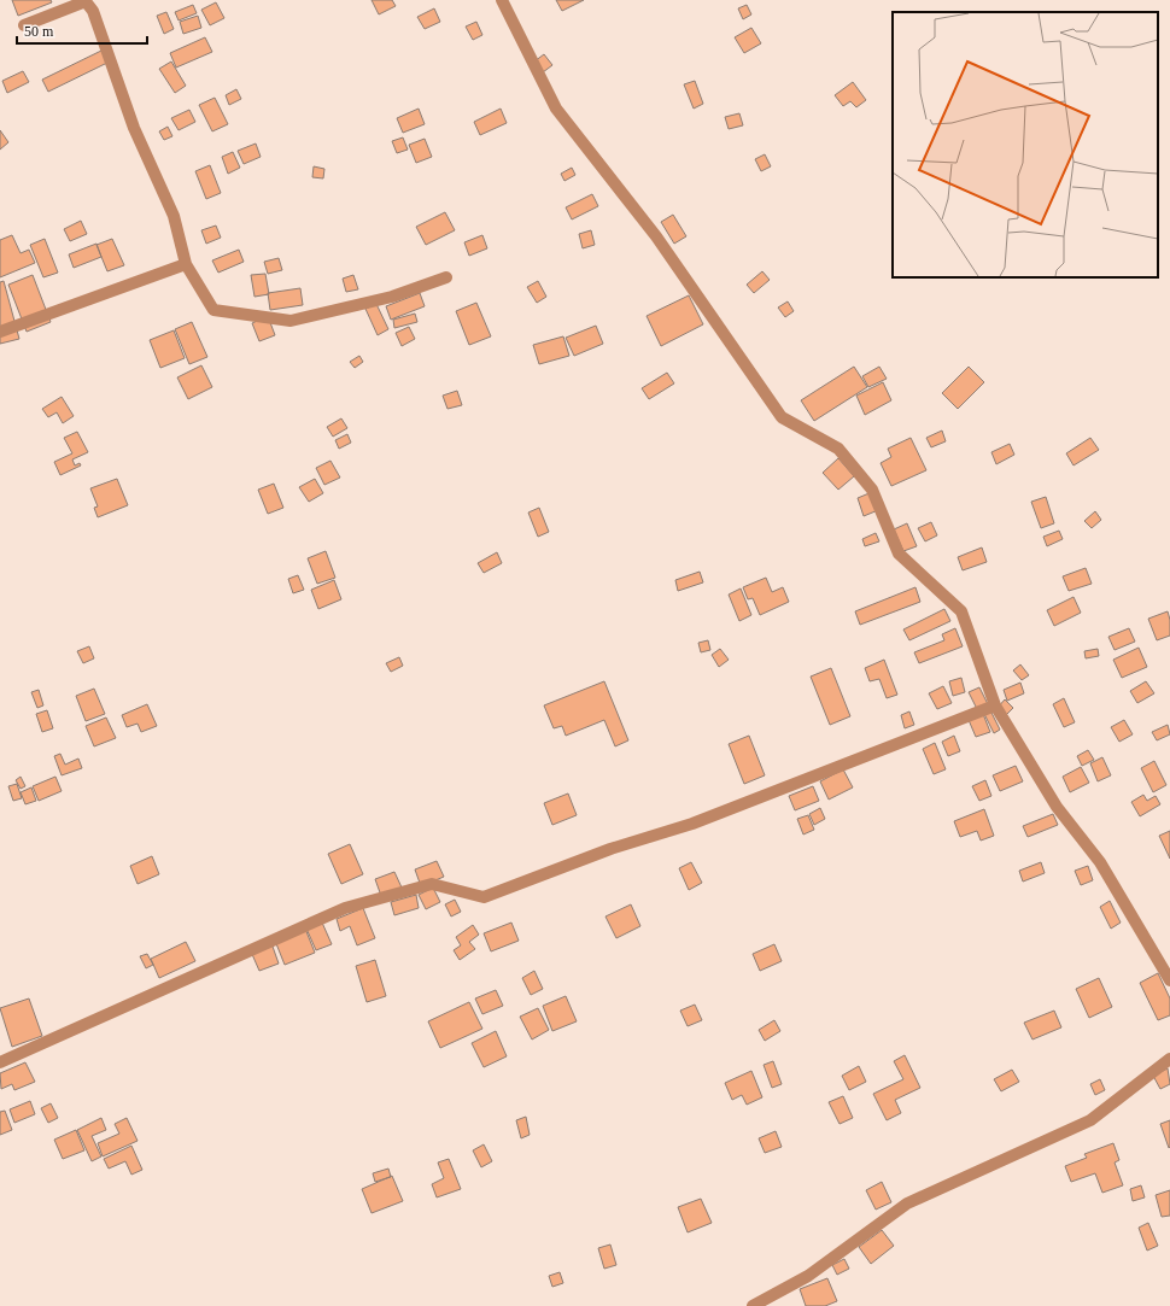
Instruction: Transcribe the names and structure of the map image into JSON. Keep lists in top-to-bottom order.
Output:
{
  "scale_bar": "50 m"
}
